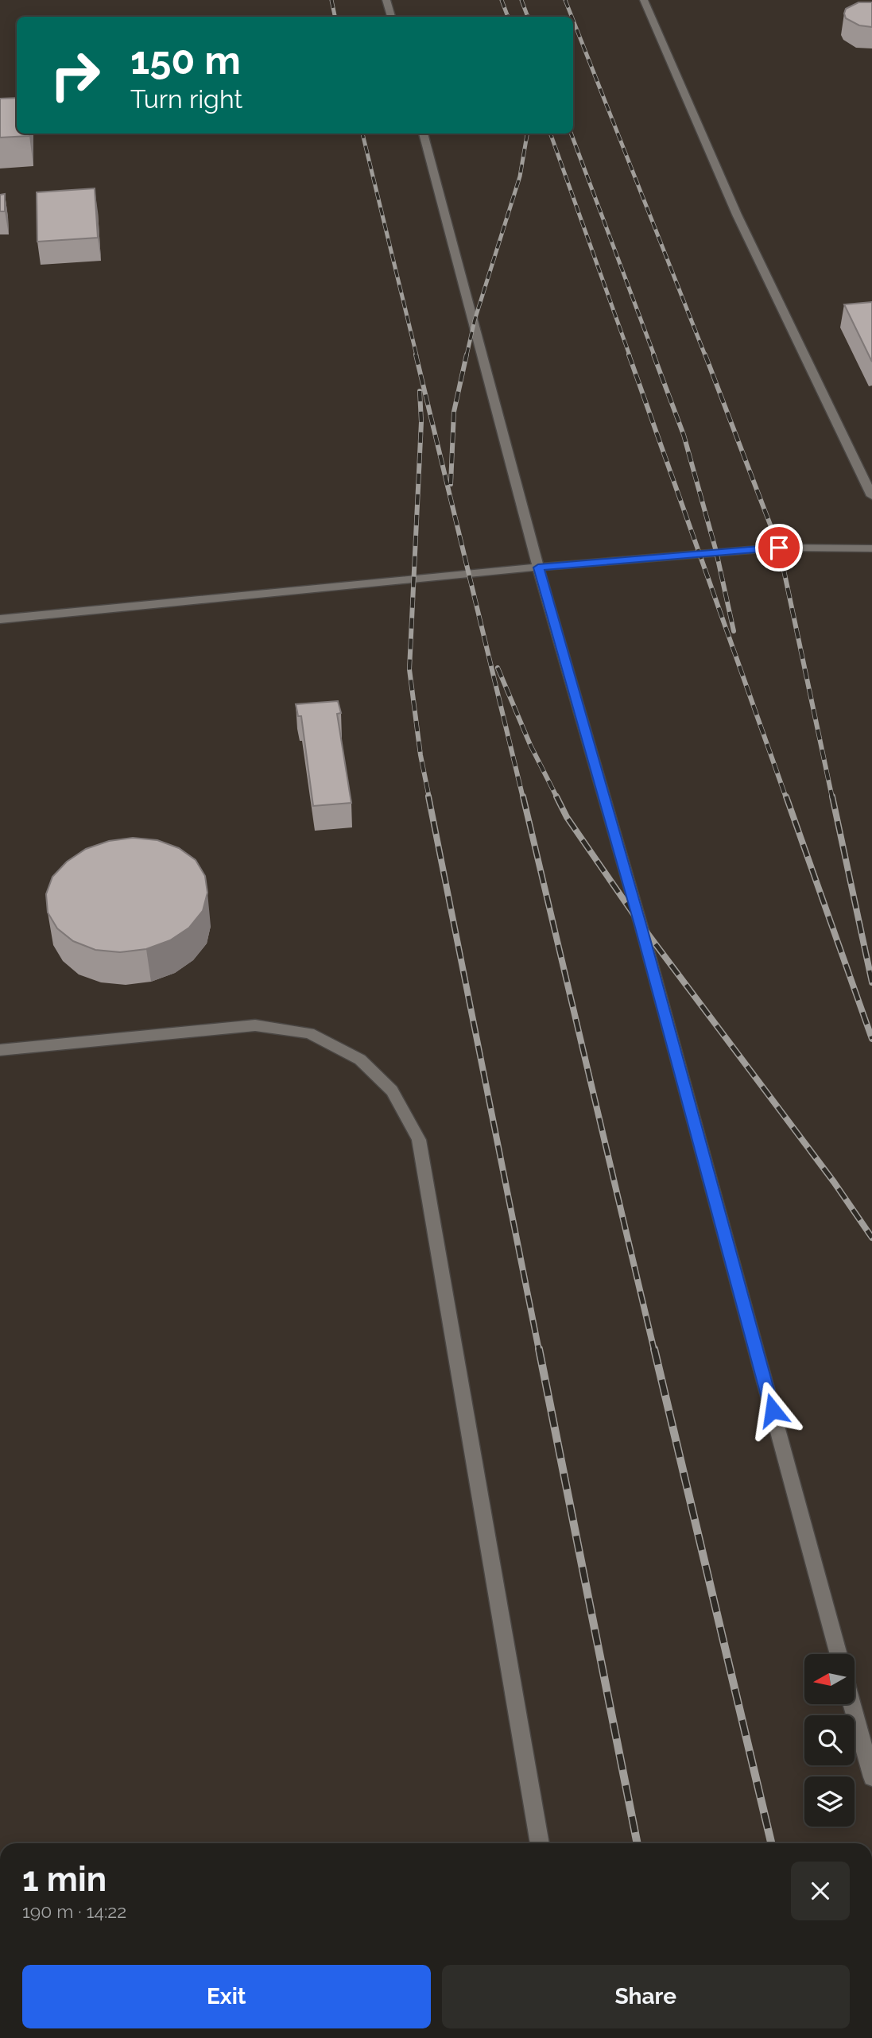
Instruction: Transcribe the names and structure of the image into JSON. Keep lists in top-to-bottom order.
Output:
{
  "north": "left",
  "page": {
    "turn": ["150 m", "Turn right"],
    "heading": ["1 min", "190 m · 14:22"],
    "buttons": ["Exit", "Share"]
  }
}
